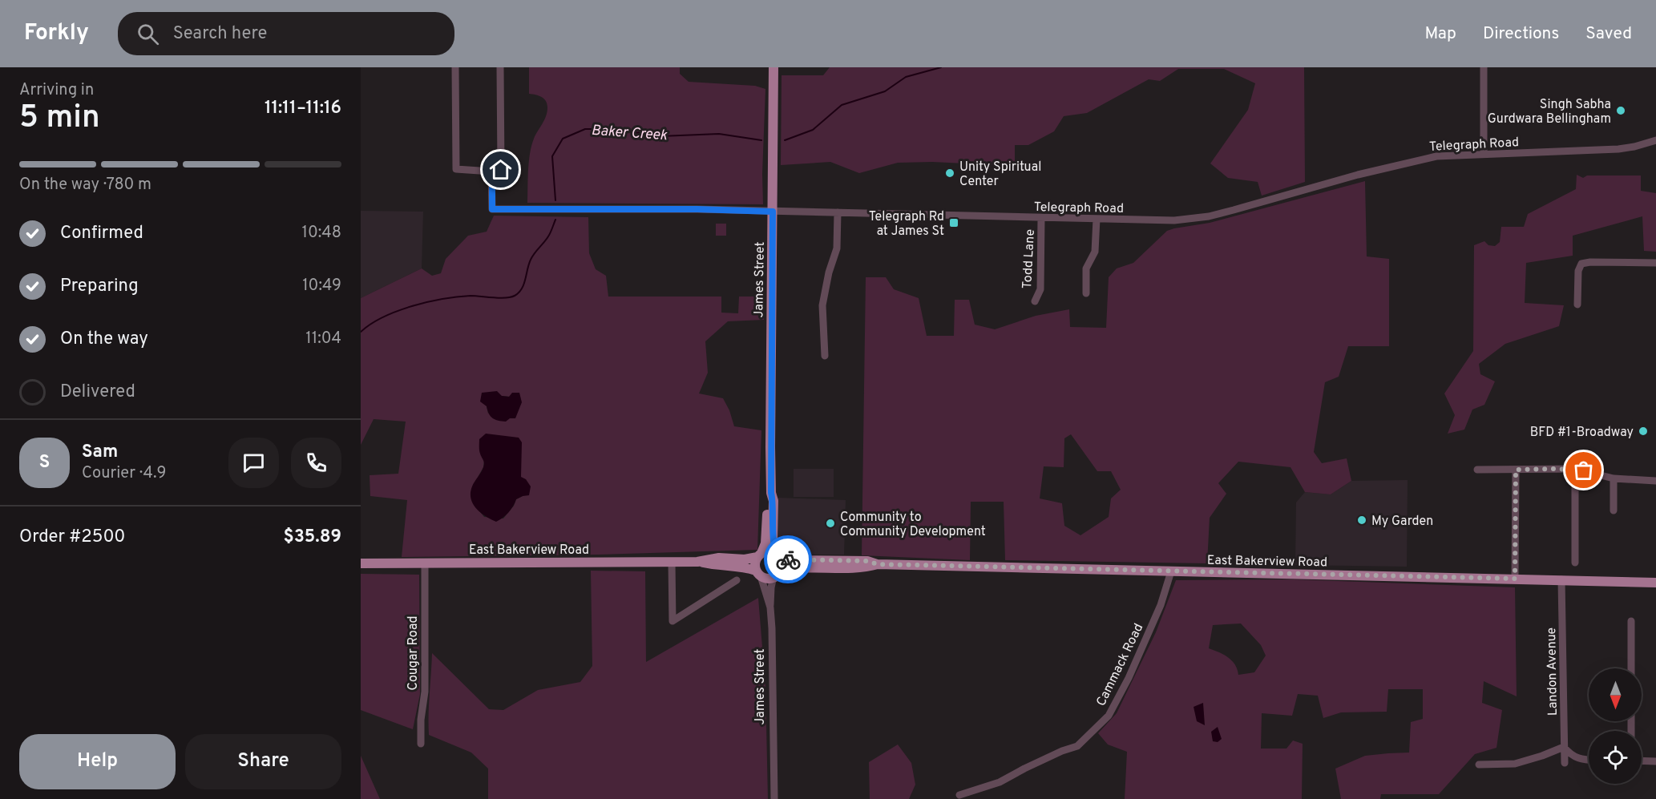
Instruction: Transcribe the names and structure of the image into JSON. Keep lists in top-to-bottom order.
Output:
{
  "streets": {
    "main road": ["James Street", "East Bakerview Road"],
    "street": [
      "Telegraph Road",
      "Todd Lane",
      "Cougar Road",
      "Cammack Road",
      "Landon Avenue"
    ]
  },
  "crossings": [
    ["Telegraph Road", "Todd Lane"],
    ["Telegraph Road", "James Street"],
    ["James Street", "East Bakerview Road"],
    ["East Bakerview Road", "Cougar Road"],
    ["East Bakerview Road", "Cammack Road"],
    ["East Bakerview Road", "Landon Avenue"]
  ],
  "water": ["Baker Creek"],
  "places": {
    "other": [
      "Singh Sabha Gurdwara Bellingham",
      "Unity Spiritual Center",
      "BFD #1-Broadway",
      "My Garden",
      "Community to Community Development"
    ],
    "transit": ["Telegraph Rd at James St"]
  },
  "north": "bottom",
  "page": {
    "header": "Forkly",
    "search": "Search here",
    "nav": ["Map", "Directions", "Saved"],
    "heading": ["5 min", "Arriving in", "11:11–11:16"],
    "panel": [
      "Sam",
      "Courier · 4.9",
      "Order #2500",
      "$35.89"
    ],
    "bar": "On the way · 780 m",
    "list": [
      ["Confirmed", "10:48"],
      ["Preparing", "10:49"],
      ["On the way", "11:04"],
      "Delivered"
    ],
    "round": "S",
    "buttons": ["Help", "Share"]
  }
}
